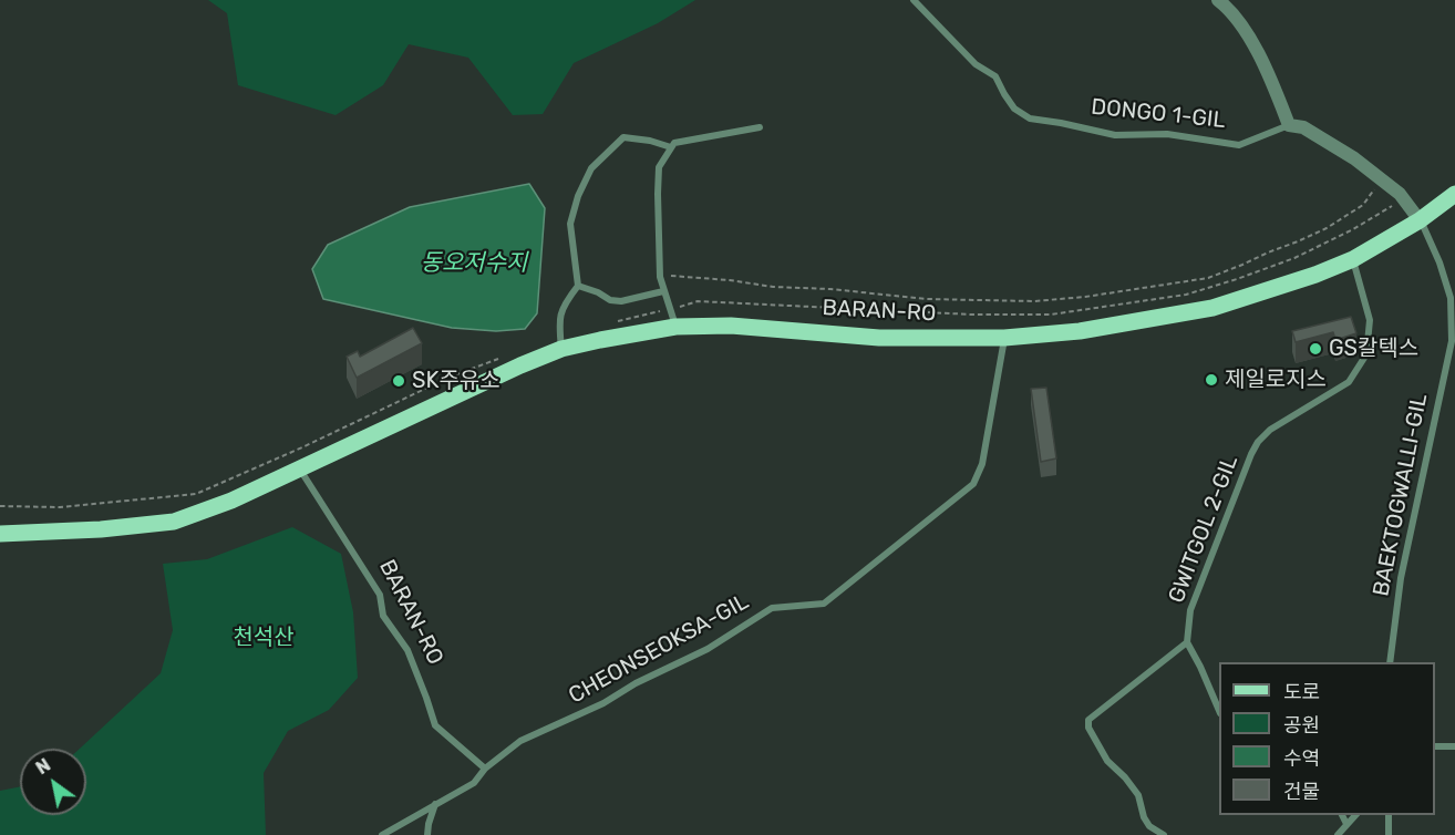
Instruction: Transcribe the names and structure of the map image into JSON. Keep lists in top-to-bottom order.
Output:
{
  "streets": {
    "main road": ["BARAN-RO"],
    "lane": [
      "DONGO 1-GIL",
      "BAEKTOGWALLI-GIL",
      "GWITGOL 2-GIL",
      "CHEONSEOKSA-GIL"
    ]
  },
  "crossings": [
    ["BARAN-RO", "BAEKTOGWALLI-GIL"],
    ["BARAN-RO", "GWITGOL 2-GIL"],
    ["BARAN-RO", "CHEONSEOKSA-GIL"]
  ],
  "water": ["동오저수지"],
  "parks": ["천석산"],
  "places": ["GS칼텍스", "제일로지스", "SK주유소"],
  "legend": [
    "도로",
    "공원",
    "수역",
    "건물"
  ],
  "north": "top left"
}
